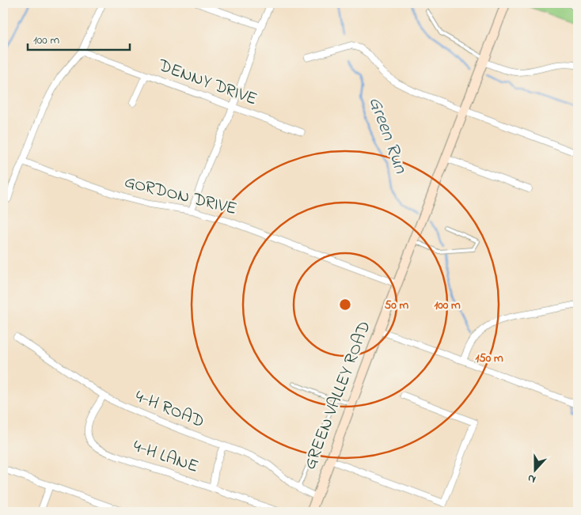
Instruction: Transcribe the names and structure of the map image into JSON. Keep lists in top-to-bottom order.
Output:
{
  "streets": {
    "street": [
      "DENNY DRIVE",
      "GORDON DRIVE",
      "GREEN VALLEY ROAD",
      "4-H ROAD",
      "4-H LANE"
    ]
  },
  "crossings": [
    ["GORDON DRIVE", "GREEN VALLEY ROAD"],
    ["GREEN VALLEY ROAD", "4-H ROAD"],
    ["4-H ROAD", "4-H LANE"]
  ],
  "water": ["Green Run"],
  "scale_bar": "100 m",
  "north": "bottom",
  "rings": ["50 m", "100 m", "150 m"]
}
